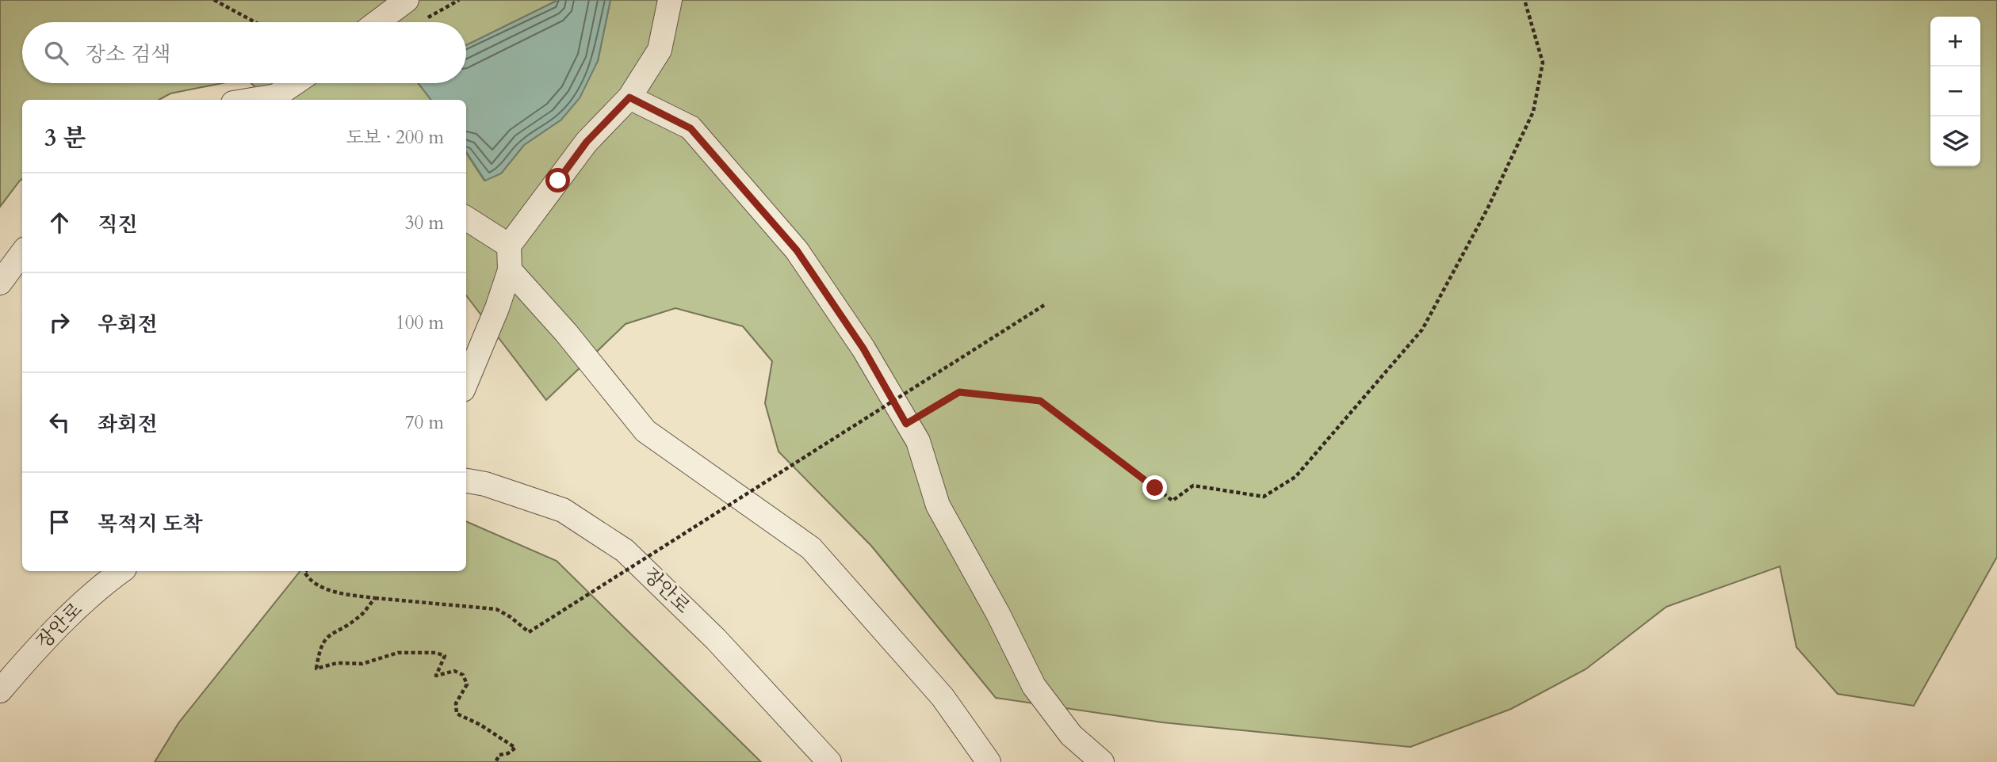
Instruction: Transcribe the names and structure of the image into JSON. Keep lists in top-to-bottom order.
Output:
{
  "streets": {
    "street": ["장안로"]
  },
  "page": {
    "map_buttons": ["+", "−"],
    "search": "장소 검색",
    "heading": ["3 분", "도보 · 200 m"],
    "list": [
      ["직진", "30 m"],
      ["우회전", "100 m"],
      ["좌회전", "70 m"],
      "목적지 도착"
    ]
  }
}
